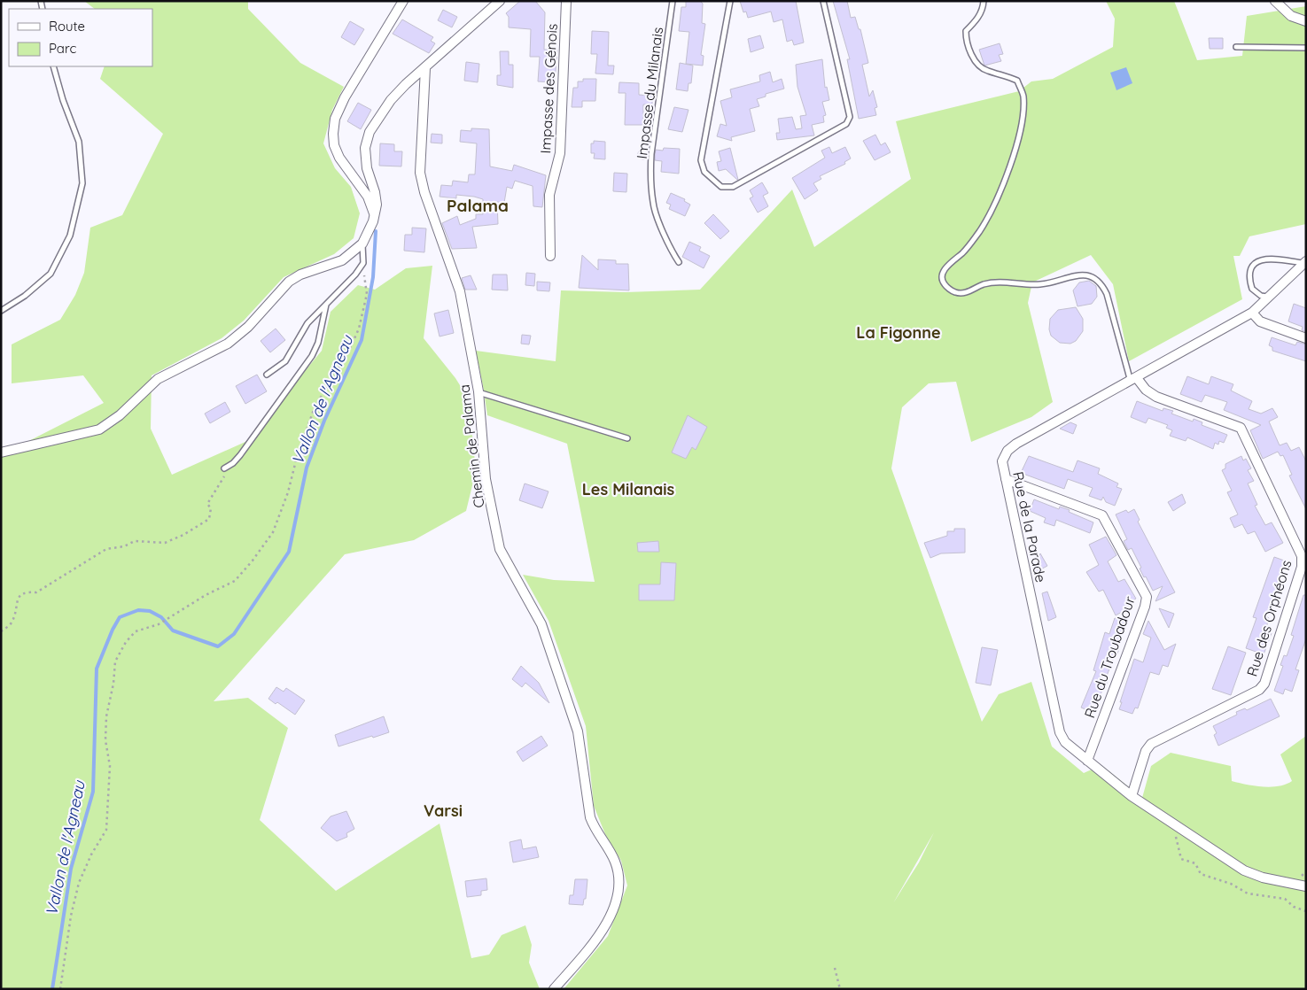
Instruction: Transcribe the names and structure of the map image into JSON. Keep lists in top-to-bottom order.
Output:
{
  "streets": {
    "street": [
      "Impasse des Génois",
      "Chemin de Palama",
      "Rue de la Parade",
      "Rue des Orphéons",
      "Rue du Troubadour"
    ],
    "lane": ["Impasse du Milanais"]
  },
  "crossings": [
    ["Rue de la Parade", "Rue des Orphéons"],
    ["Rue de la Parade", "Rue du Troubadour"]
  ],
  "districts": [
    "Palama",
    "La Figonne",
    "Les Milanais",
    "Varsi"
  ],
  "water": ["Vallon de l'Agneau"],
  "legend": ["Route", "Parc"]
}
